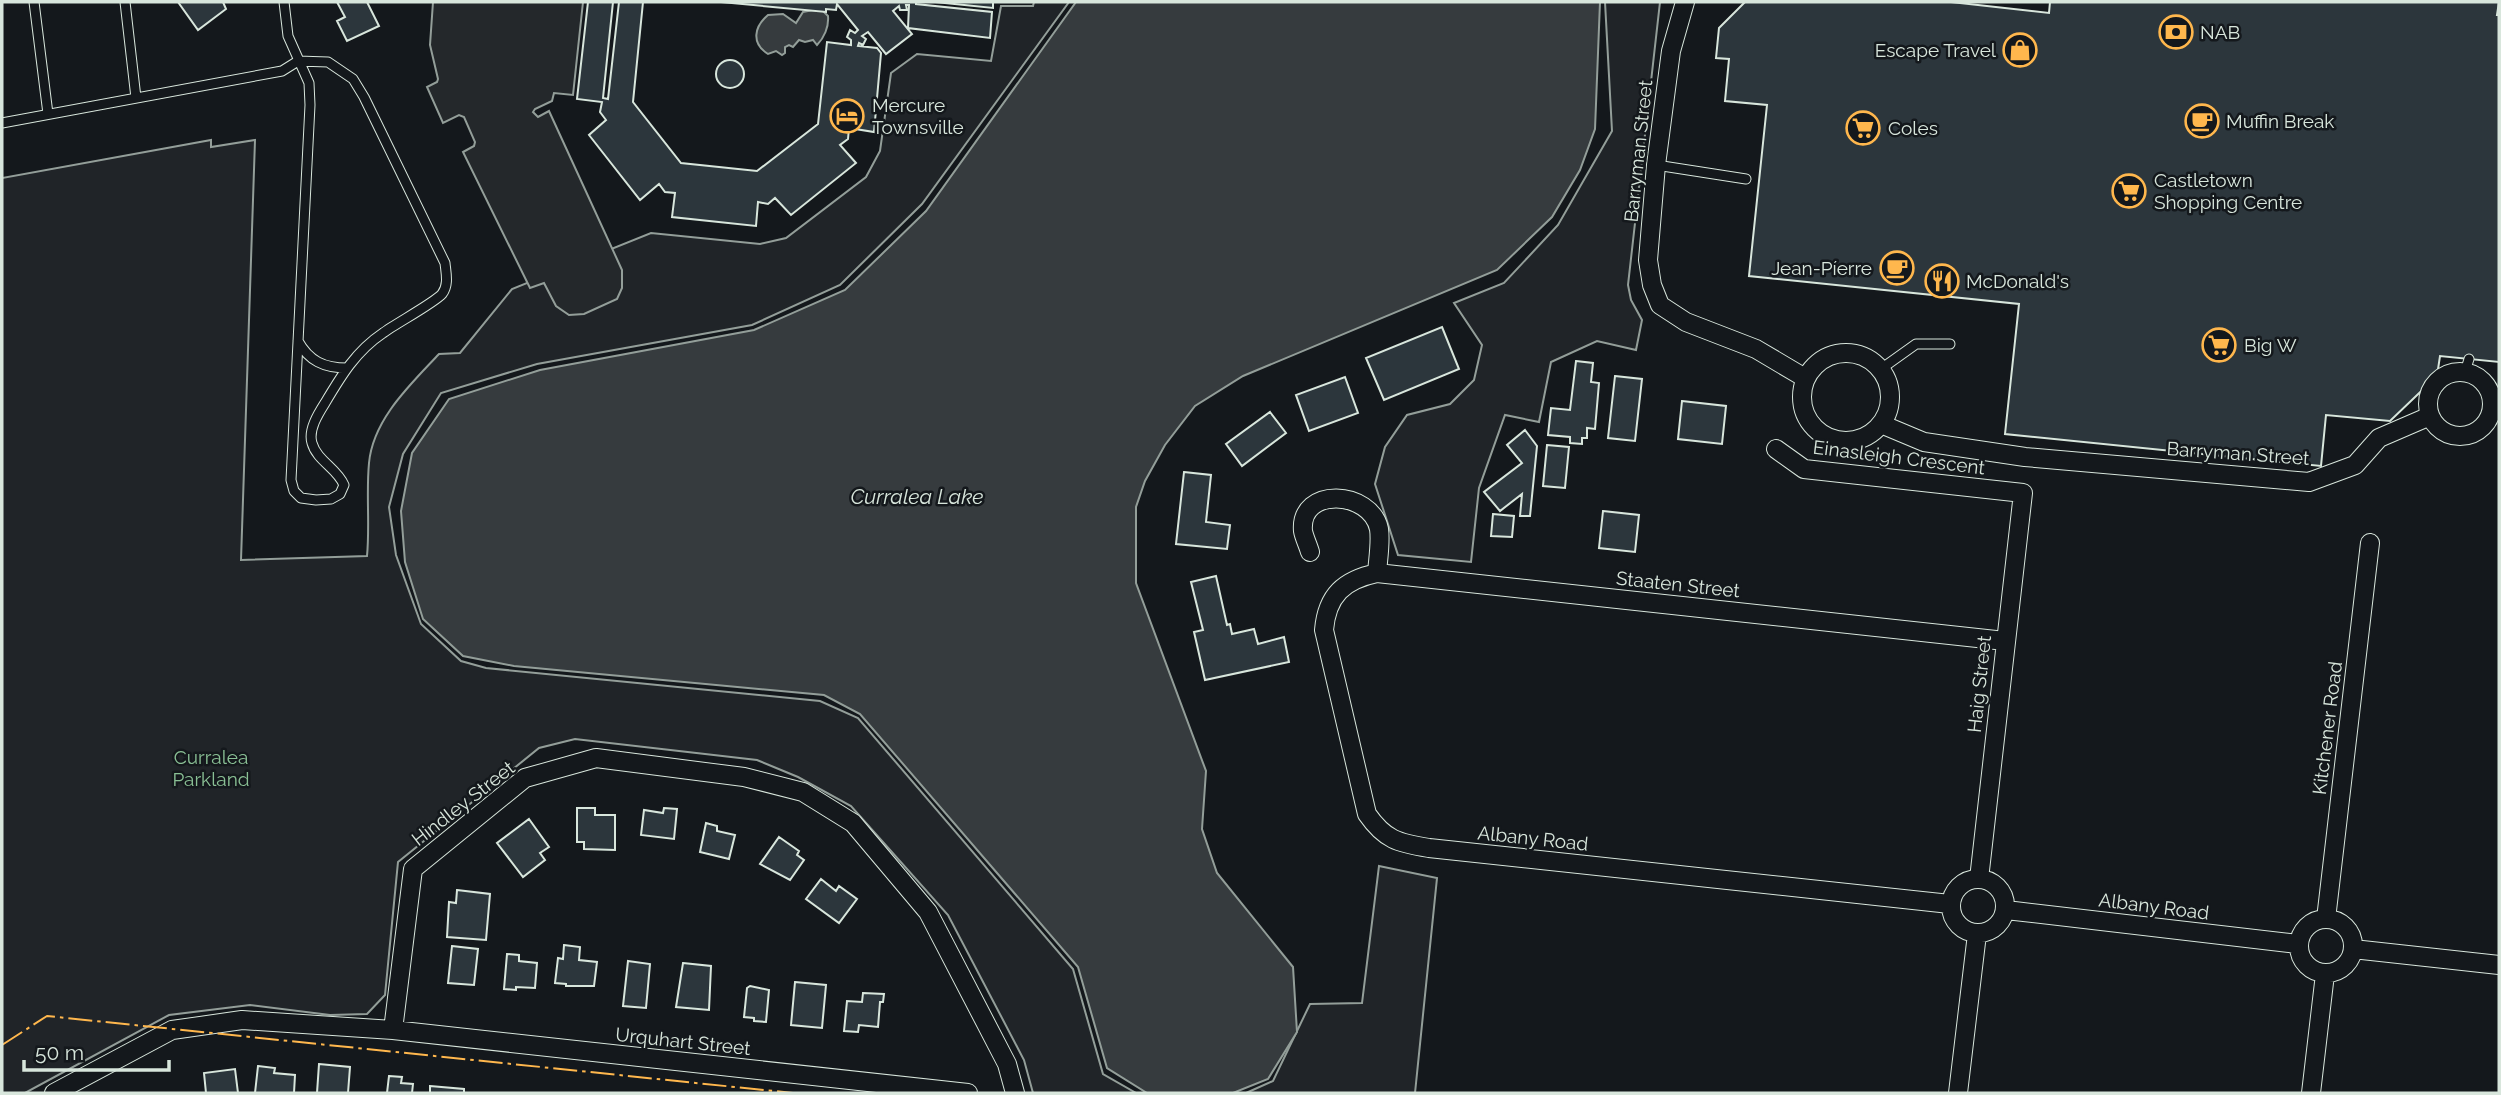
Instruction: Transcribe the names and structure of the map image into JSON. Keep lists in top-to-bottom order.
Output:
{
  "streets": {
    "street": [
      "Barryman Street",
      "Einasleigh Crescent",
      "Staaten Street",
      "Haig Street",
      "Kitchener Road",
      "Hindley Street",
      "Albany Road",
      "Urquhart Street"
    ]
  },
  "crossings": [
    ["Barryman Street", "Einasleigh Crescent"],
    ["Einasleigh Crescent", "Haig Street"],
    ["Staaten Street", "Haig Street"],
    ["Staaten Street", "Albany Road"],
    ["Haig Street", "Albany Road"],
    ["Kitchener Road", "Albany Road"],
    ["Hindley Street", "Urquhart Street"]
  ],
  "water": ["Curralea Lake"],
  "parks": ["Curralea Parkland"],
  "places": {
    "bank": ["NAB"],
    "shop": ["Escape Travel"],
    "hotel": ["Mercure Townsville"],
    "cafe": ["Muffin Break", "Jean-Píerre"],
    "supermarket": ["Coles", "Castletown Shopping Centre", "Big W"],
    "restaurant": ["McDonald's"]
  },
  "scale_bar": "50 m"
}
